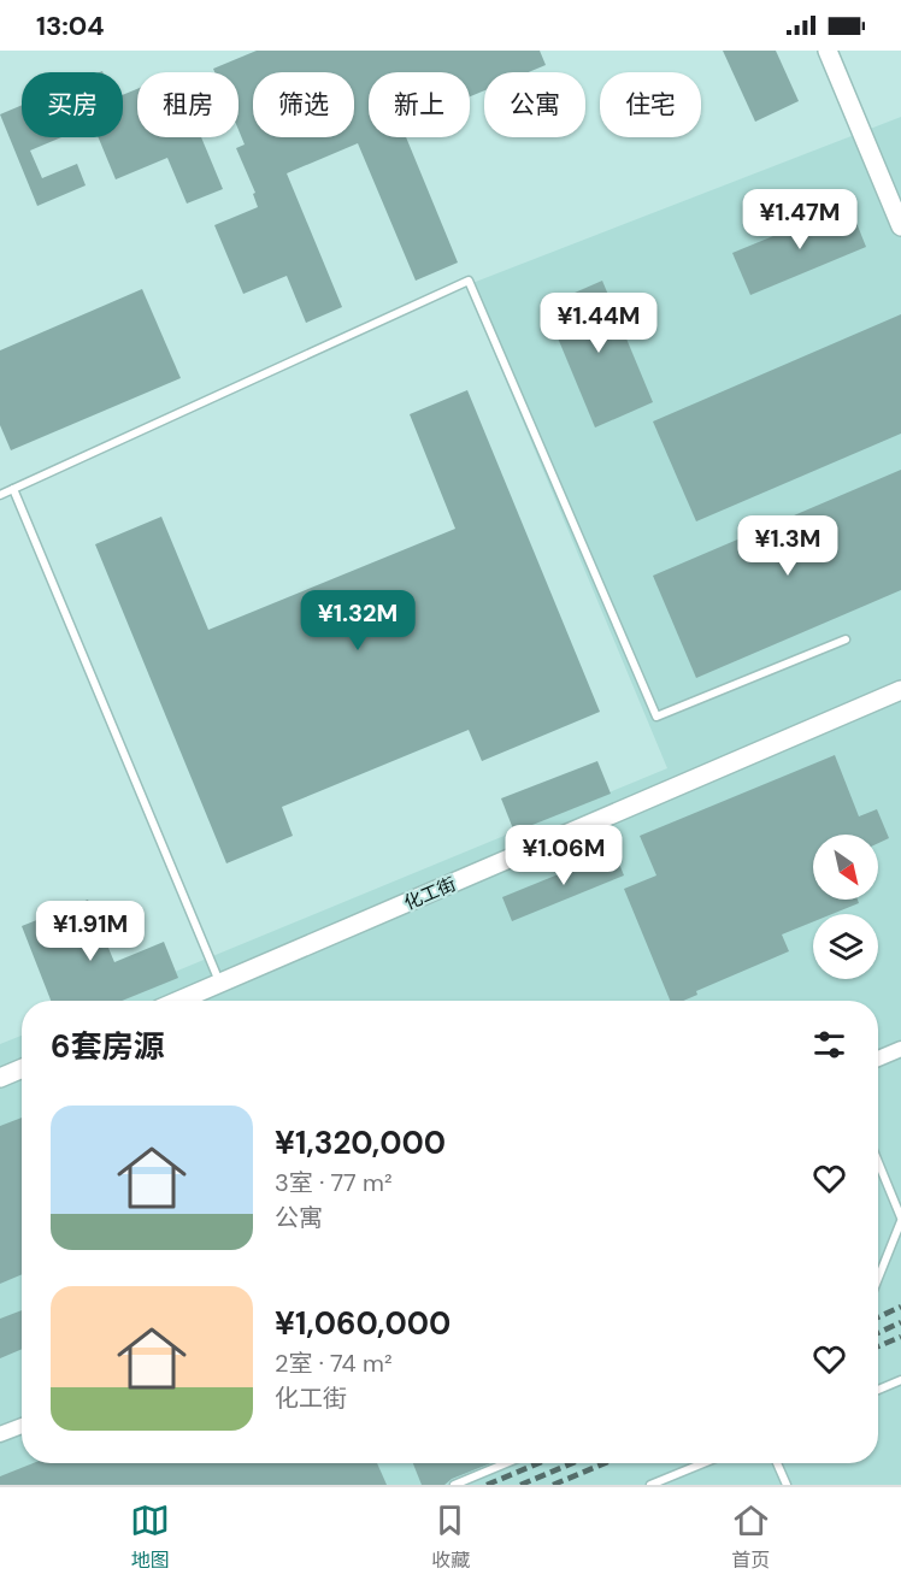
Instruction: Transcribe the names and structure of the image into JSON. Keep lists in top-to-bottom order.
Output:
{
  "streets": {
    "street": ["化工街"]
  },
  "north": "bottom right",
  "page": {
    "status": "13:04",
    "chip": [
      "买房",
      "租房",
      "筛选",
      "新上",
      "公寓",
      "住宅"
    ],
    "price": [
      "¥1.47M",
      "¥1.44M",
      "¥1.3M",
      "¥1.32M",
      "¥1.06M",
      "¥1.91M"
    ],
    "heading": "6套房源",
    "list": [
      {
        "name": "¥1,320,000",
        "note": "3室 · 77 m² · 公寓"
      },
      {
        "name": "¥1,060,000",
        "note": "2室 · 74 m² · 化工街"
      }
    ],
    "tabs": ["地图", "收藏", "首页"]
  }
}
